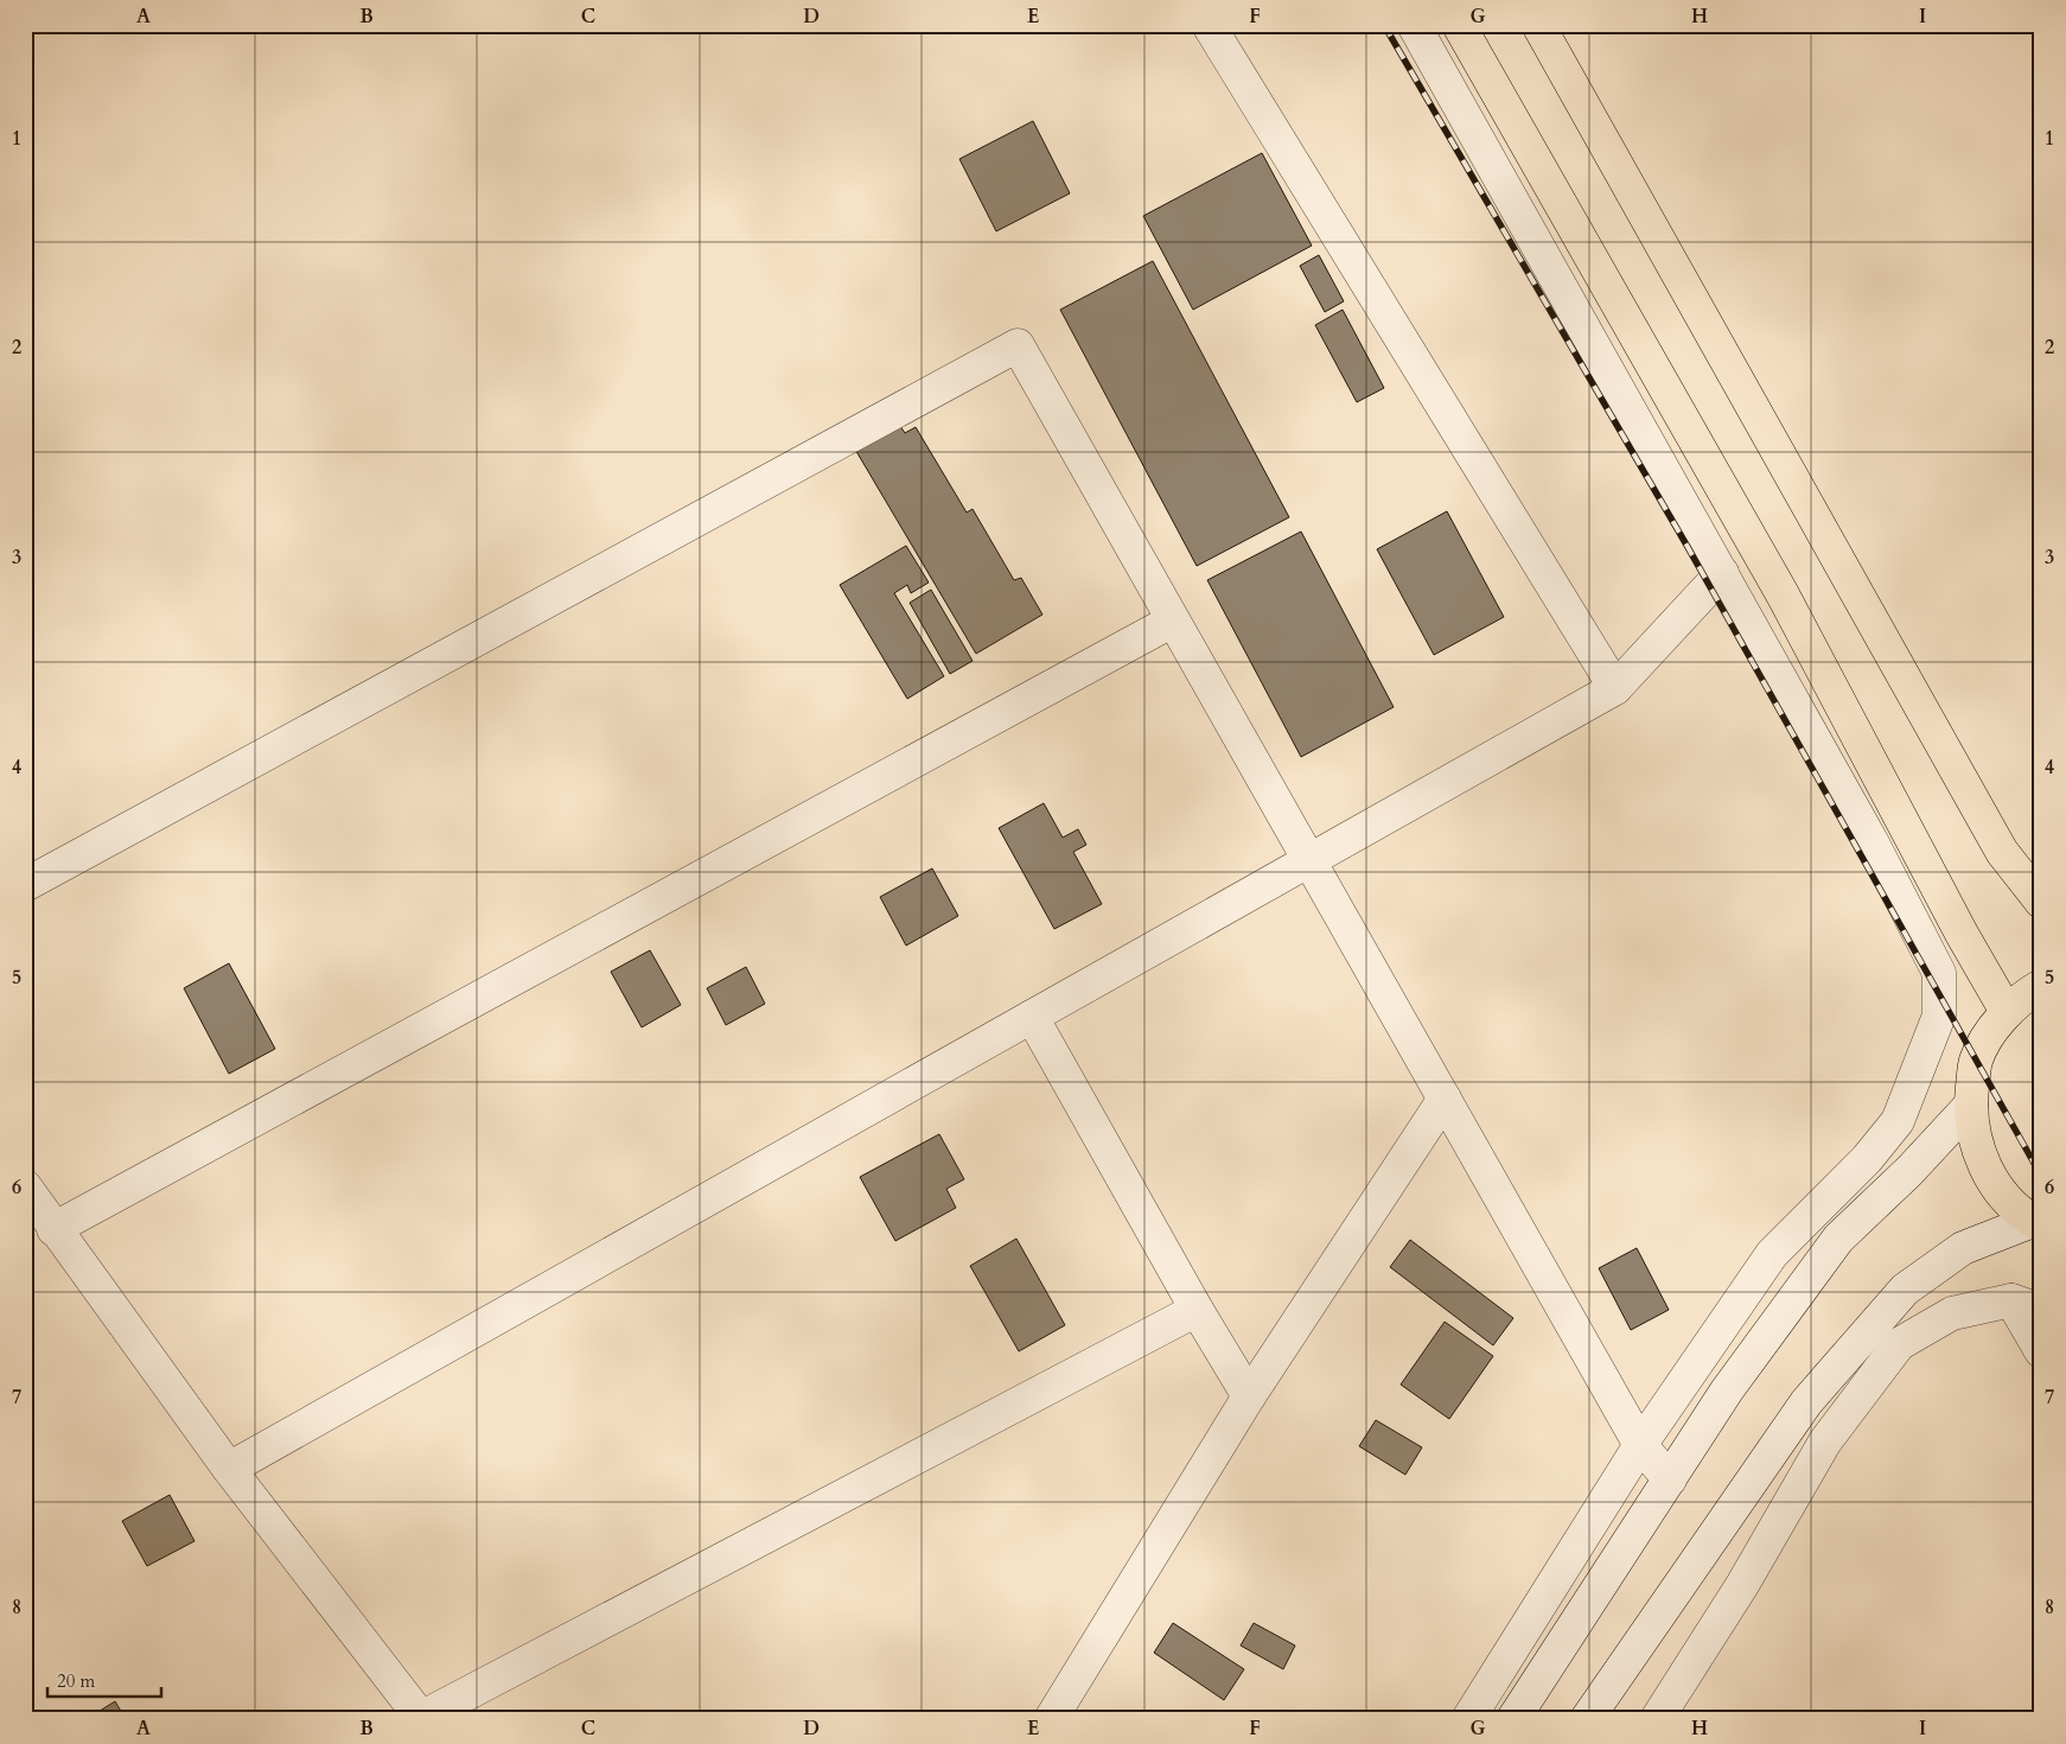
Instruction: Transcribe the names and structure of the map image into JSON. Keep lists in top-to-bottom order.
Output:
{
  "scale_bar": "20 m",
  "grid": {
    "columns": [
      "A",
      "B",
      "C",
      "D",
      "E",
      "F",
      "G",
      "H",
      "I"
    ],
    "rows": [
      "1",
      "2",
      "3",
      "4",
      "5",
      "6",
      "7",
      "8"
    ]
  }
}
